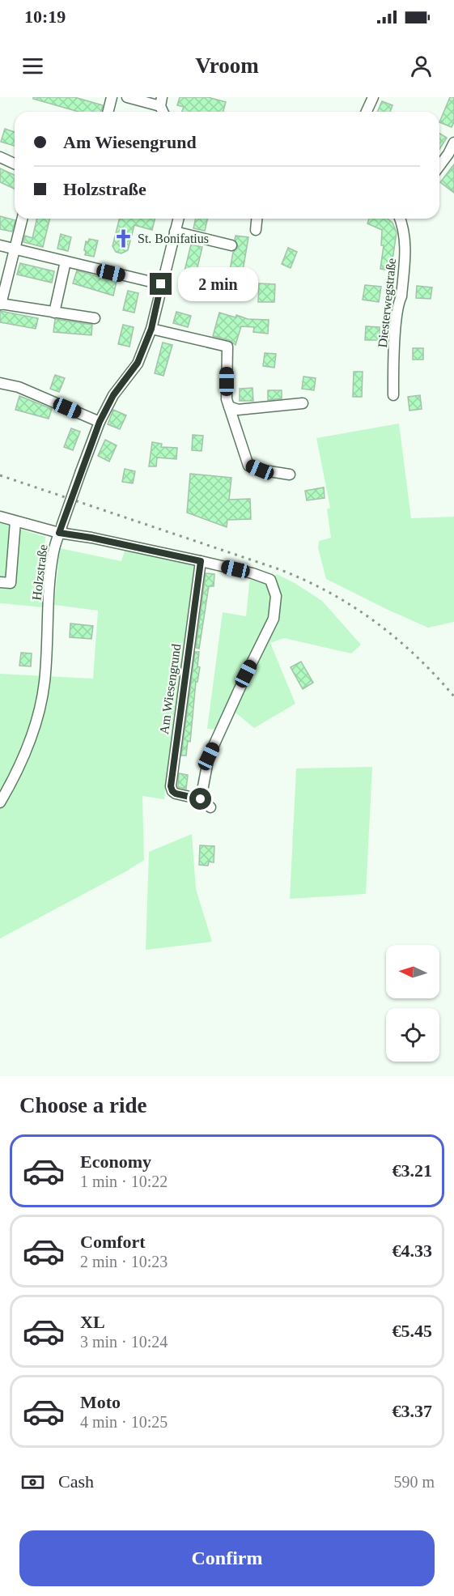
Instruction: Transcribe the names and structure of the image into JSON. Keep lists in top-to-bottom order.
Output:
{
  "streets": {
    "street": ["Diesterwegstraße", "Holzstraße", "Am Wiesengrund"]
  },
  "places": {
    "church": ["St. Bonifatius"]
  },
  "north": "left",
  "page": {
    "status": "10:19",
    "header": "Vroom",
    "banner": ["Am Wiesengrund", "Holzstraße"],
    "bubble": "2 min",
    "heading": "Choose a ride",
    "list": [
      {
        "name": "Economy",
        "note": "1 min · 10:22",
        "value": "€3.21"
      },
      {
        "name": "Comfort",
        "note": "2 min · 10:23",
        "value": "€4.33"
      },
      {
        "name": "XL",
        "note": "3 min · 10:24",
        "value": "€5.45"
      },
      {
        "name": "Moto",
        "note": "4 min · 10:25",
        "value": "€3.37"
      }
    ],
    "pay": ["Cash", "590 m"],
    "buttons": "Confirm"
  }
}
